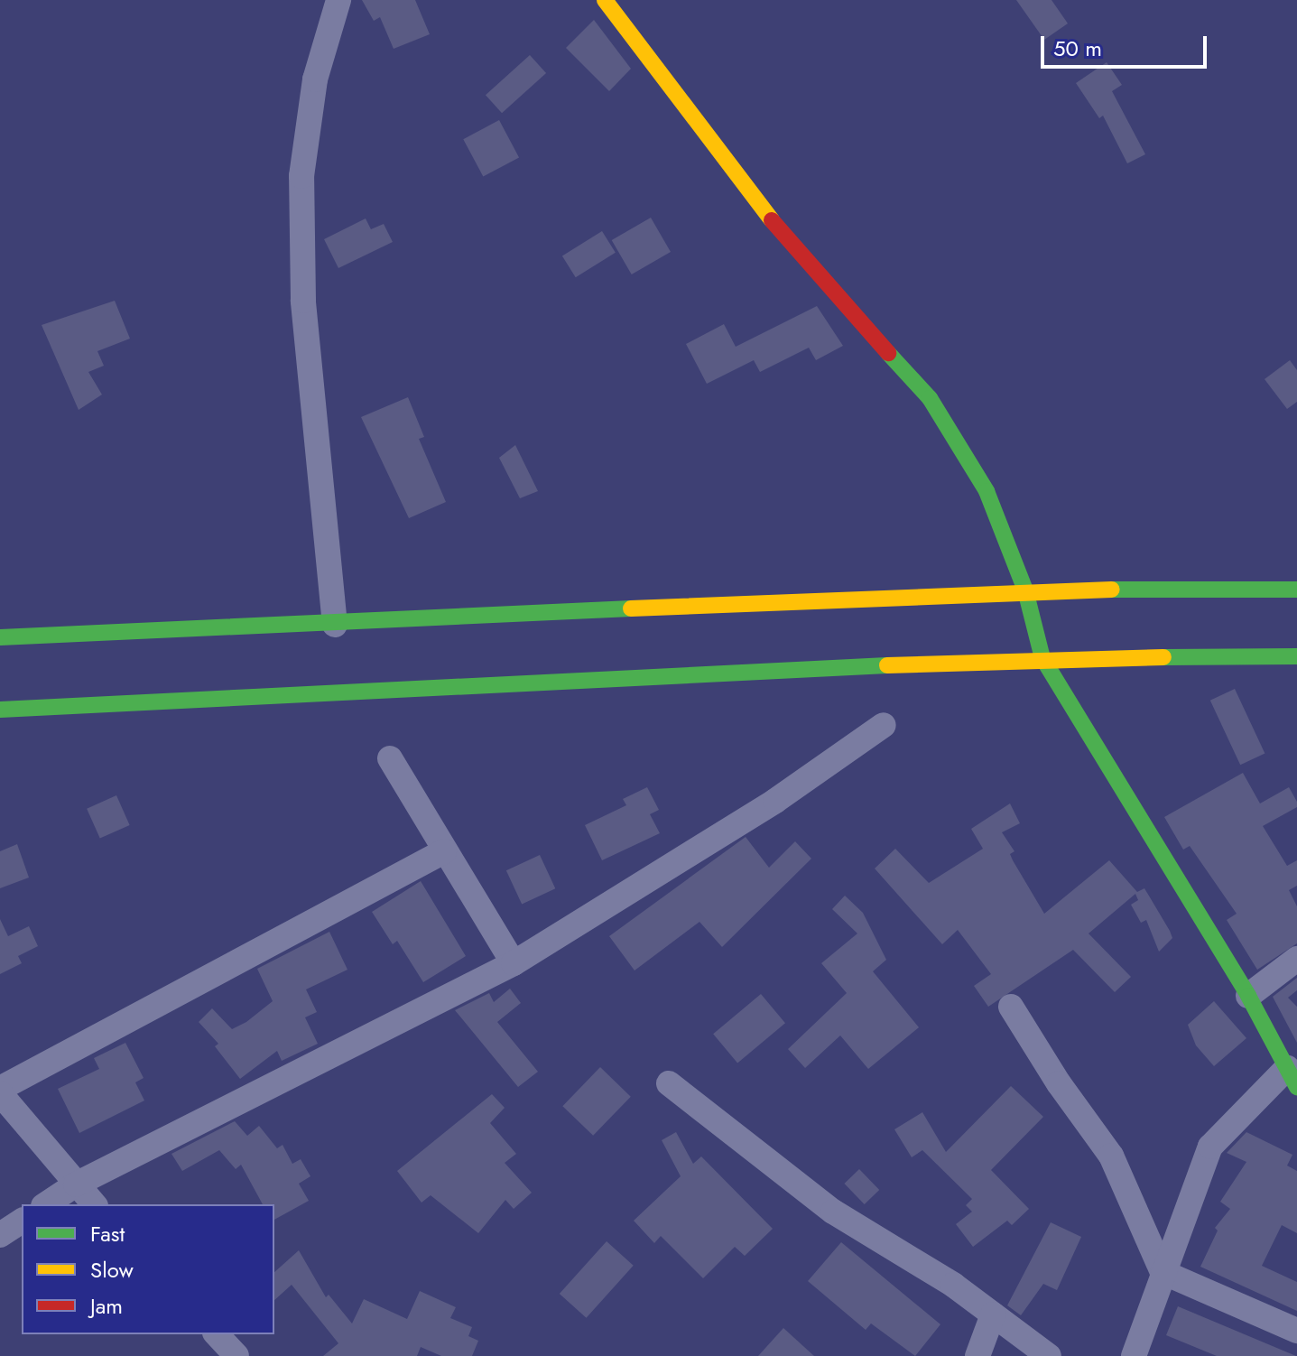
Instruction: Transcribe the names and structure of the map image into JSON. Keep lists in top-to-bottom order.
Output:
{
  "legend": ["Fast", "Slow", "Jam"],
  "scale_bar": "50 m"
}
